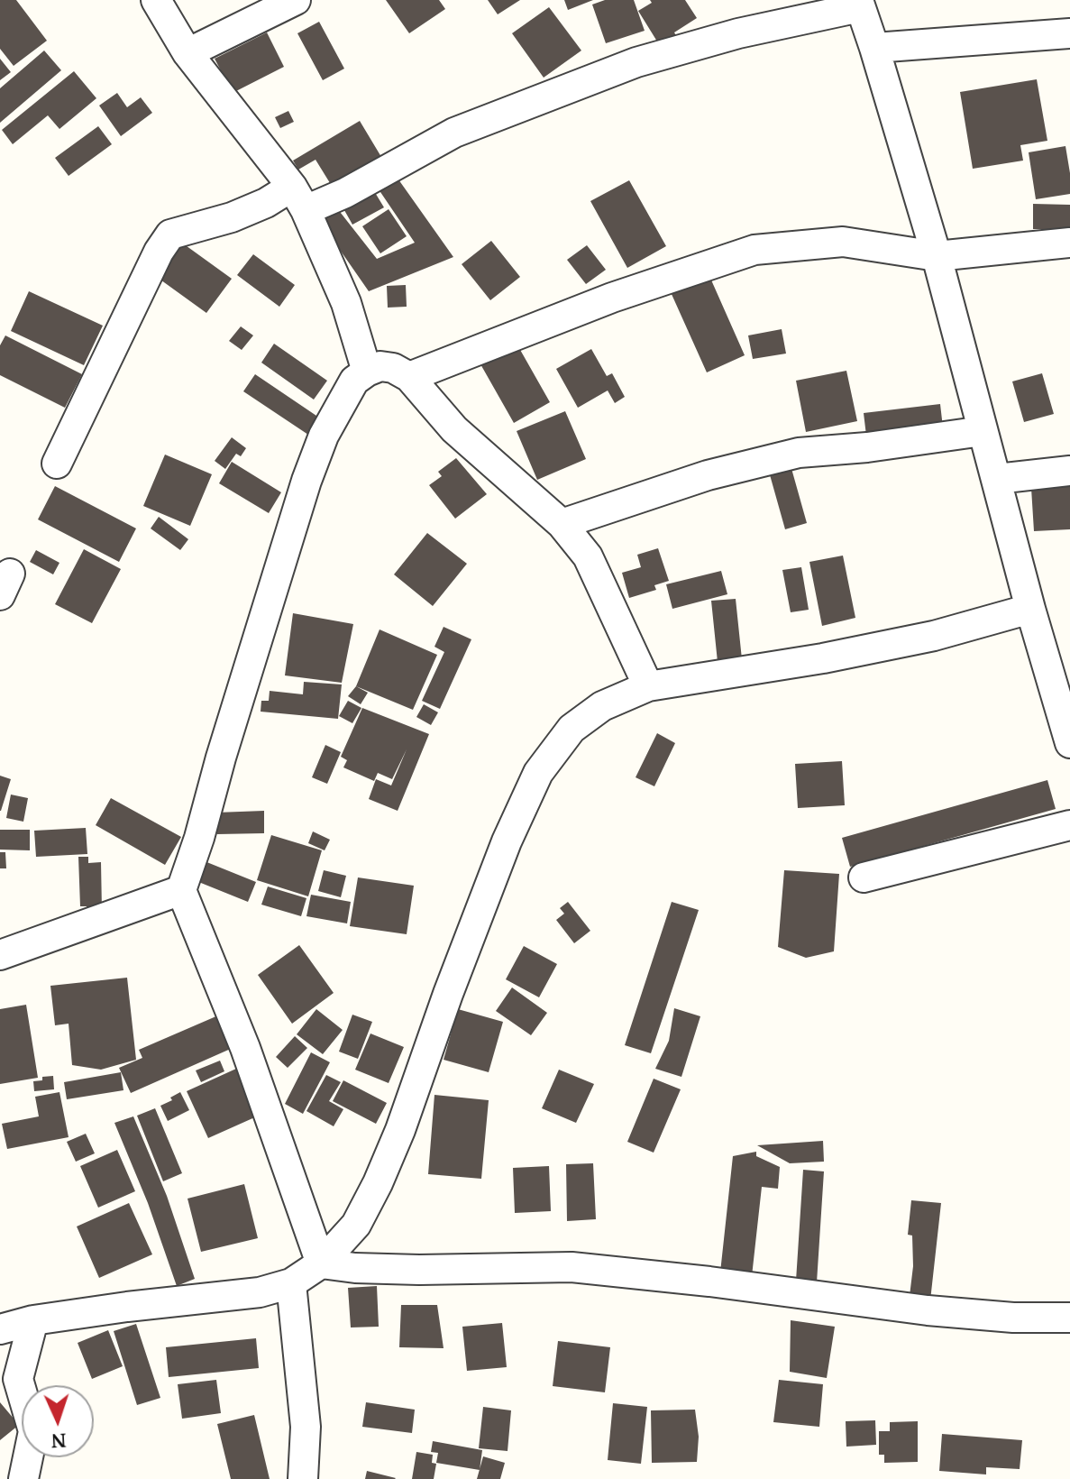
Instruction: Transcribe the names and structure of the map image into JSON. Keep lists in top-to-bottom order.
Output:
{
  "north": "bottom"
}
